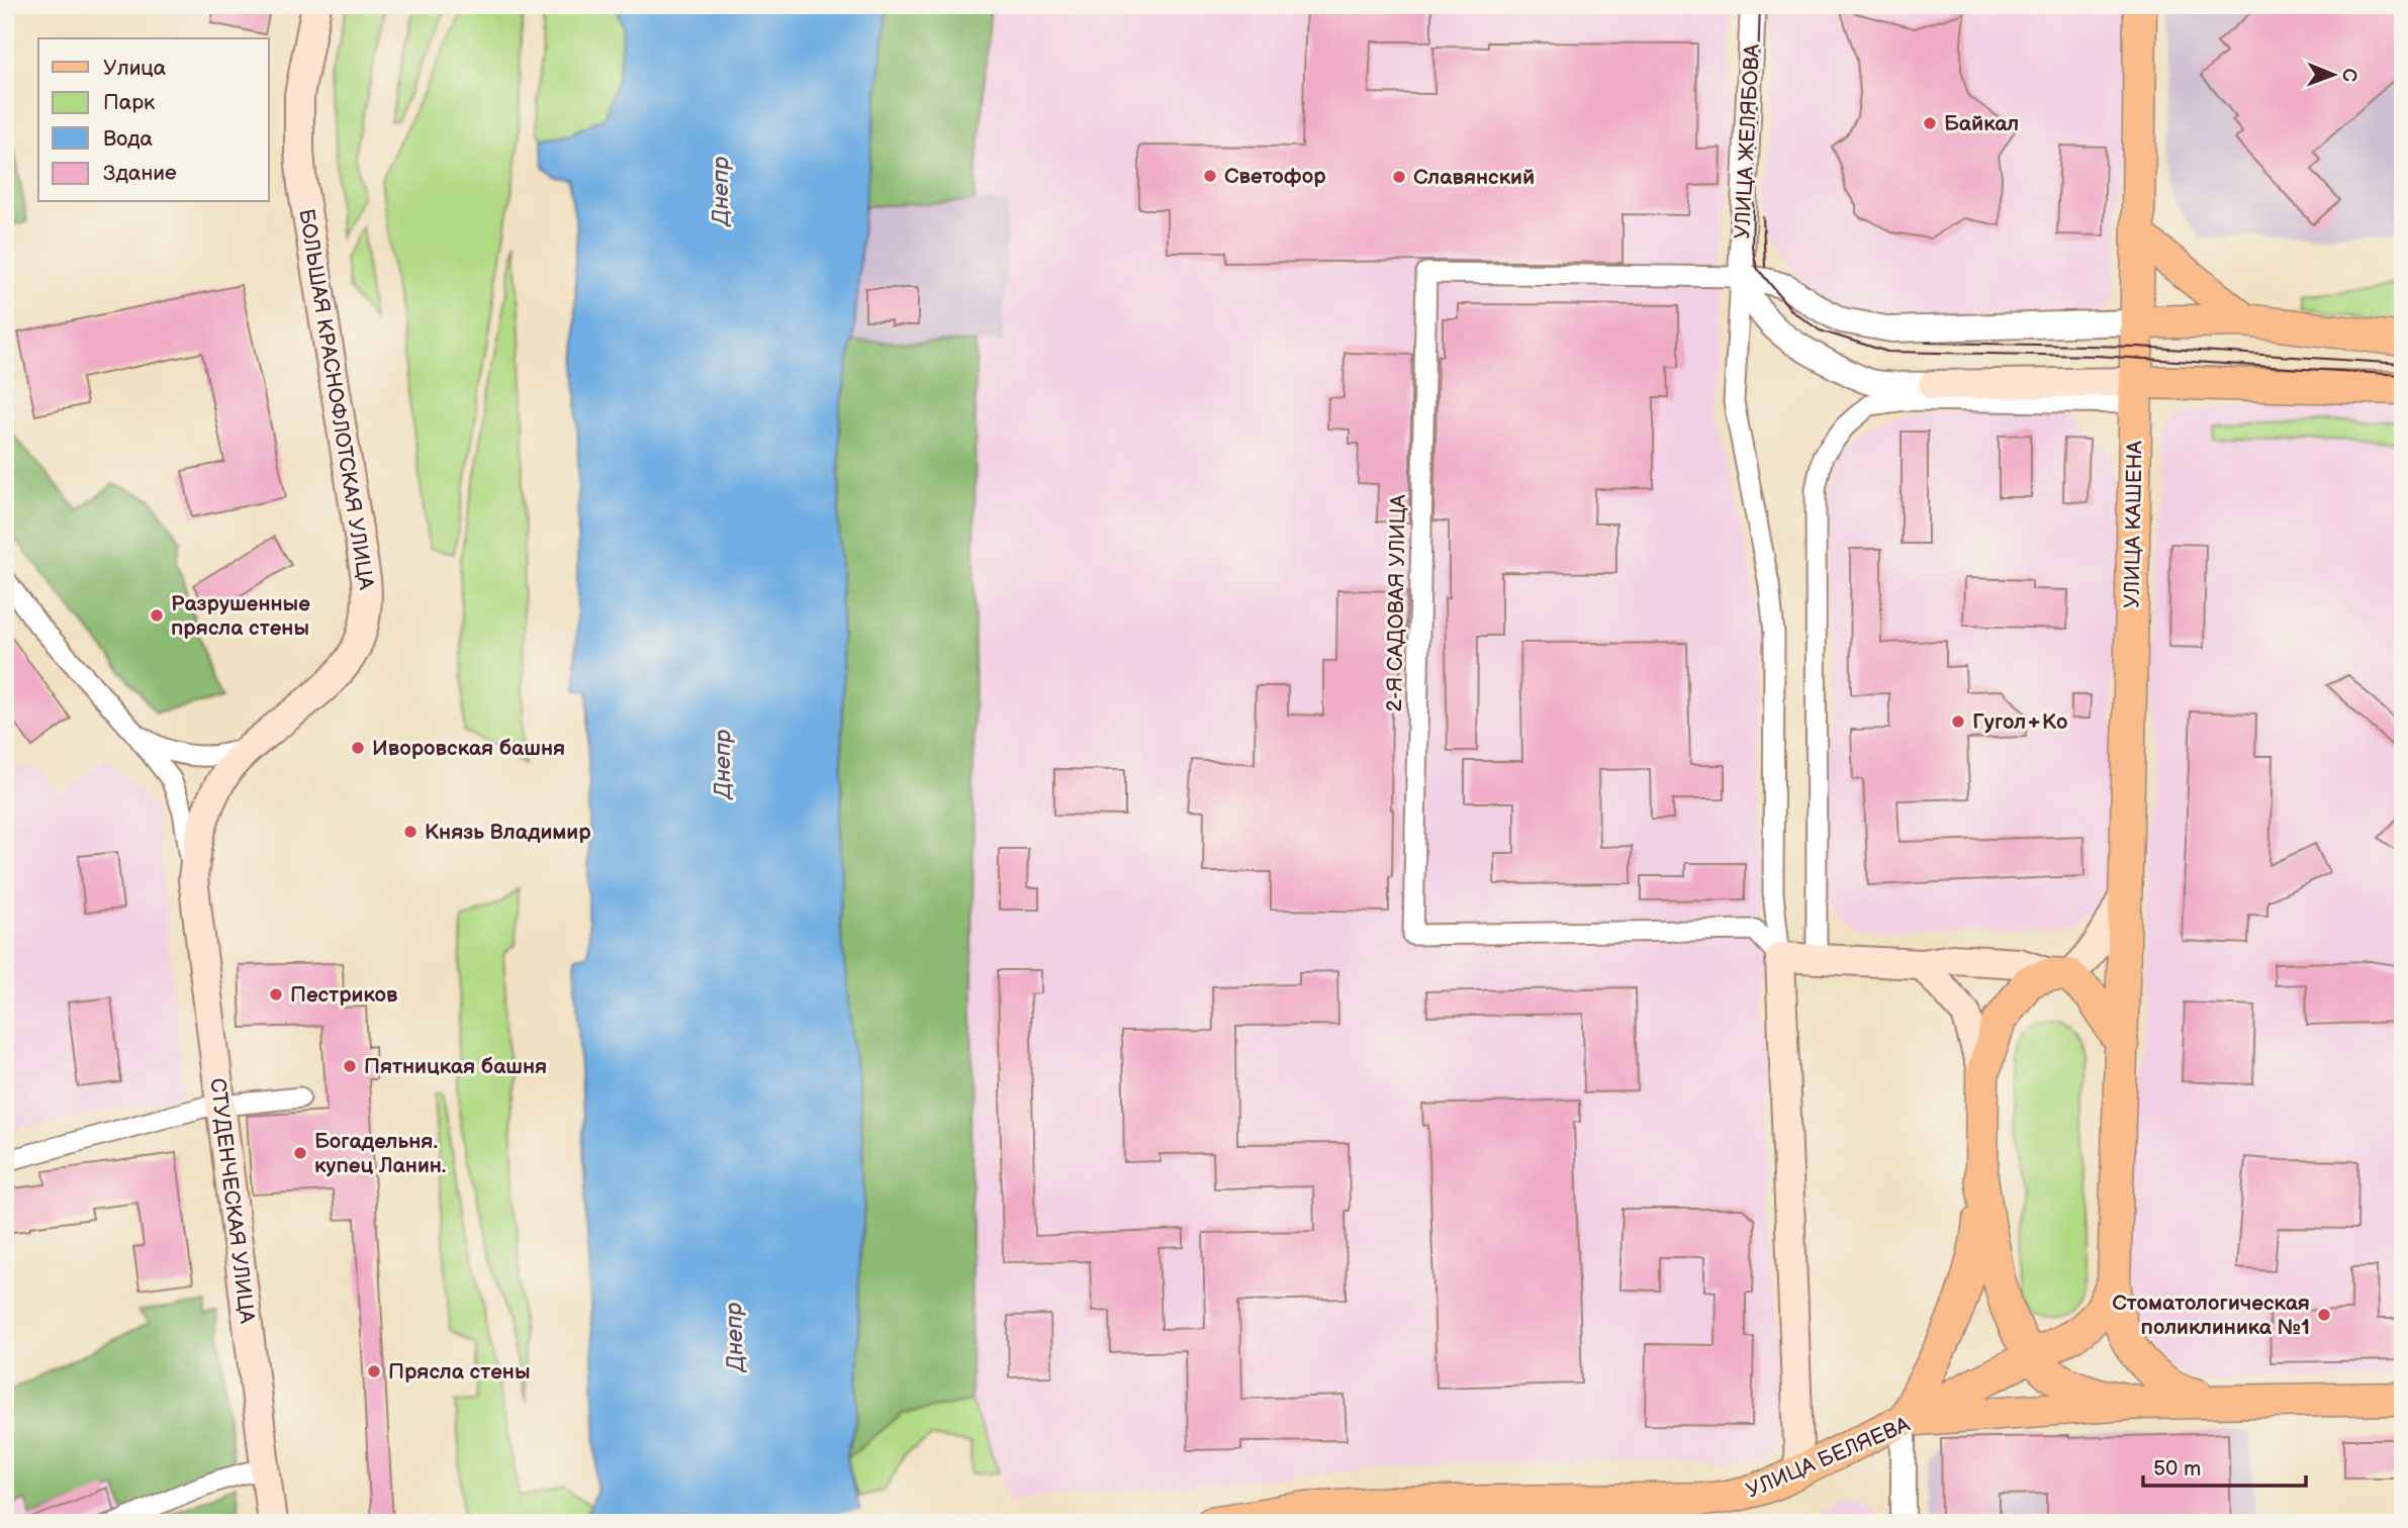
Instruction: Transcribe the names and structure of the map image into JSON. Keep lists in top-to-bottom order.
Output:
{
  "streets": {
    "main road": [
      "БОЛЬШАЯ КРАСНОФЛОТСКАЯ УЛИЦА",
      "УЛИЦА КАШЕНА",
      "СТУДЕНЧЕСКАЯ УЛИЦА",
      "УЛИЦА БЕЛЯЕВА"
    ],
    "street": ["УЛИЦА ЖЕЛЯБОВА", "2-Я САДОВАЯ УЛИЦА"]
  },
  "crossings": [
    ["УЛИЦА ЖЕЛЯБОВА", "2-Я САДОВАЯ УЛИЦА"],
    ["БОЛЬШАЯ КРАСНОФЛОТСКАЯ УЛИЦА", "СТУДЕНЧЕСКАЯ УЛИЦА"]
  ],
  "water": ["Днепр"],
  "places": [
    "Байкал",
    "Светофор",
    "Славянский",
    "Разрушенные прясла стены",
    "Гугол+Ко",
    "Иворовская башня",
    "Князь Владимир",
    "Пестриков",
    "Пятницкая башня",
    "Богадельня. купец Ланин.",
    "Стоматологическая поликлиника №1",
    "Прясла стены"
  ],
  "legend": [
    "Улица",
    "Парк",
    "Вода",
    "Здание"
  ],
  "scale_bar": "50 m",
  "north": "right"
}
